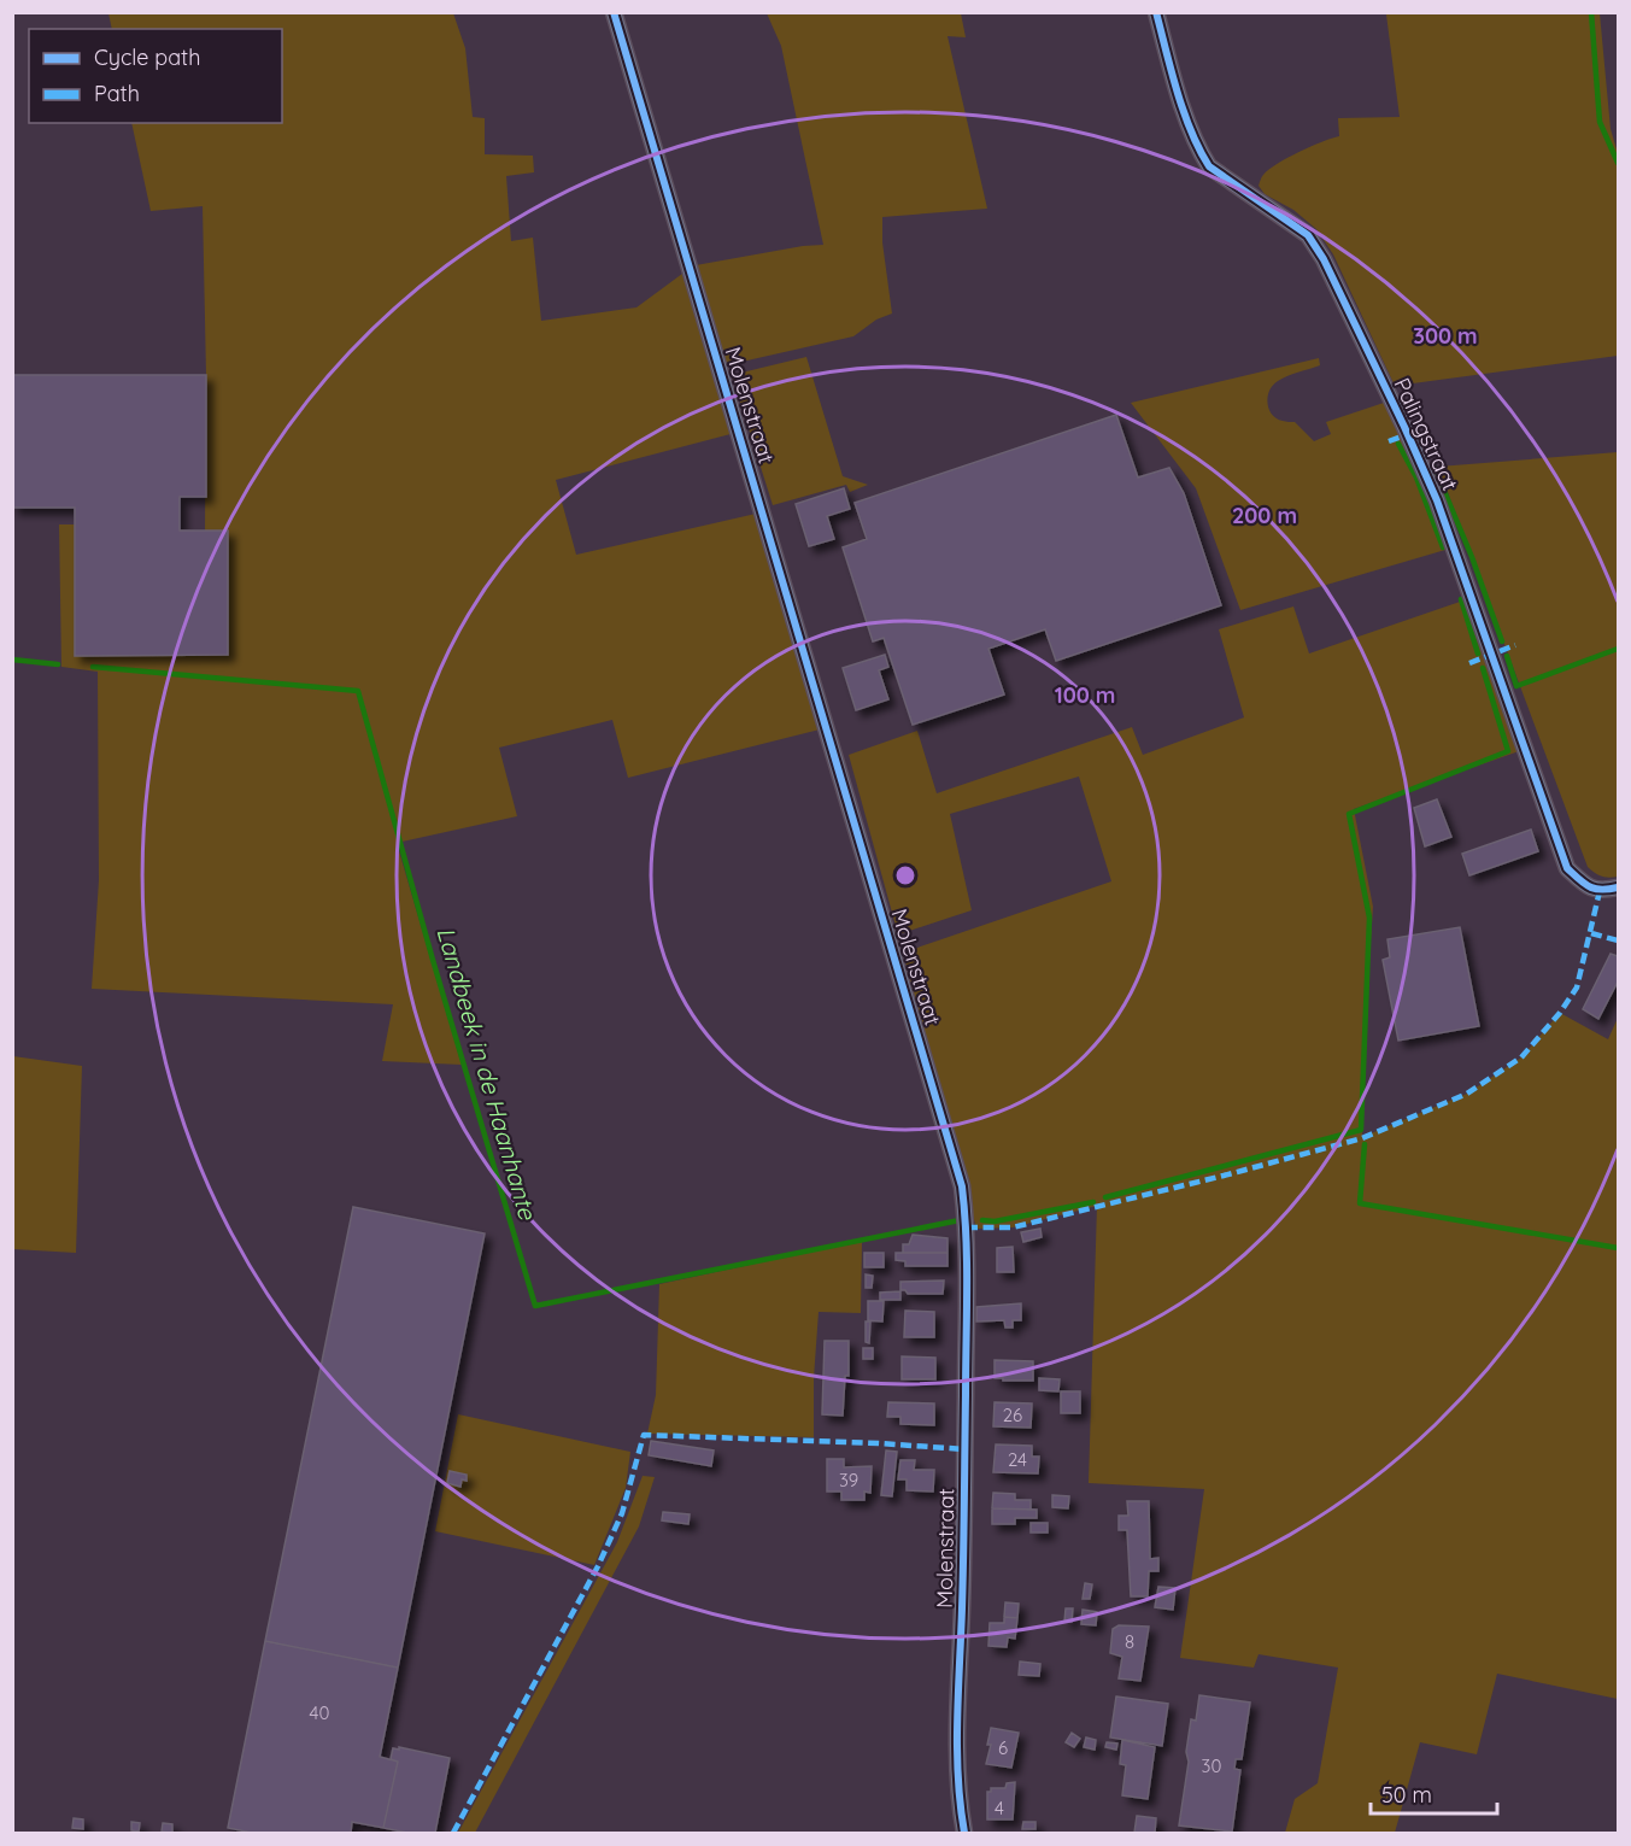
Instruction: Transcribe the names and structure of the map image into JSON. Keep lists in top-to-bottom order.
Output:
{
  "streets": {
    "street": ["Molenstraat", "Palingstraat"]
  },
  "water": ["Landbeek in de Haanhante"],
  "house_numbers": [
    "26",
    "24",
    "39",
    "8",
    "40",
    "6",
    "30",
    "4"
  ],
  "legend": ["Cycle path", "Path"],
  "scale_bar": "50 m",
  "rings": ["300 m", "200 m", "100 m"]
}
